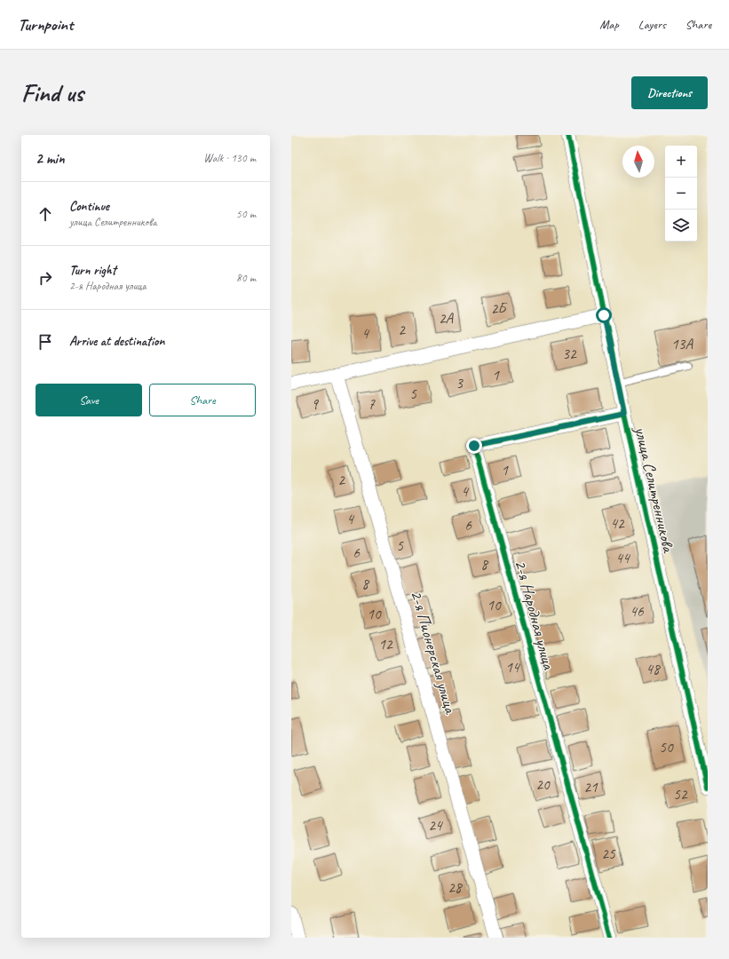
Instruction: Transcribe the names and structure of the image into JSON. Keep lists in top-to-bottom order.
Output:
{
  "streets": {
    "street": ["улица Селитренникова", "2-я Народная улица", "2-я Пионерская улица"]
  },
  "crossings": [
    ["улица Селитренникова", "2-я Народная улица"]
  ],
  "house_numbers": [
    "2Б",
    "2А",
    "2",
    "4",
    "13А",
    "32",
    "1",
    "3",
    "5",
    "9",
    "7",
    "1",
    "2",
    "4",
    "4",
    "42",
    "6",
    "5",
    "6",
    "44",
    "8",
    "8",
    "10",
    "46",
    "10",
    "12",
    "14",
    "48",
    "50",
    "20",
    "21",
    "52",
    "24",
    "25",
    "28"
  ],
  "north": "top",
  "page": {
    "header": "Turnpoint",
    "nav": ["Map", "Layers", "Share"],
    "buttons": [
      "Directions",
      ["Save", "Share"]
    ],
    "title": "Find us",
    "heading": ["2 min", "Walk · 130 m"],
    "map_buttons": ["+", "−"],
    "list": [
      ["Continue", "улица Селитренникова", "50 m"],
      ["Turn right", "2-я Народная улица", "80 m"],
      "Arrive at destination"
    ]
  }
}
